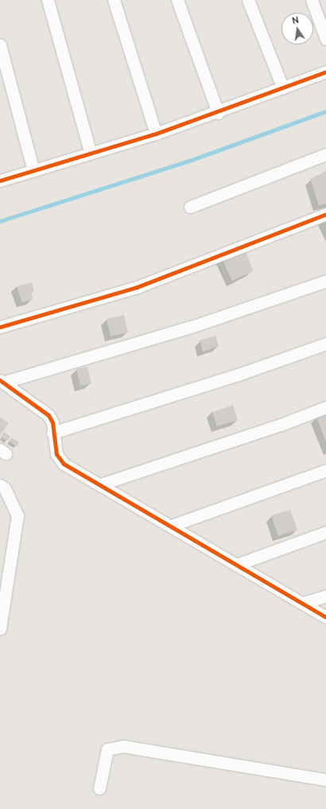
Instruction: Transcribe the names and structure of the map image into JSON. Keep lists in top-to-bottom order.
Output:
{
  "north": "top"
}
